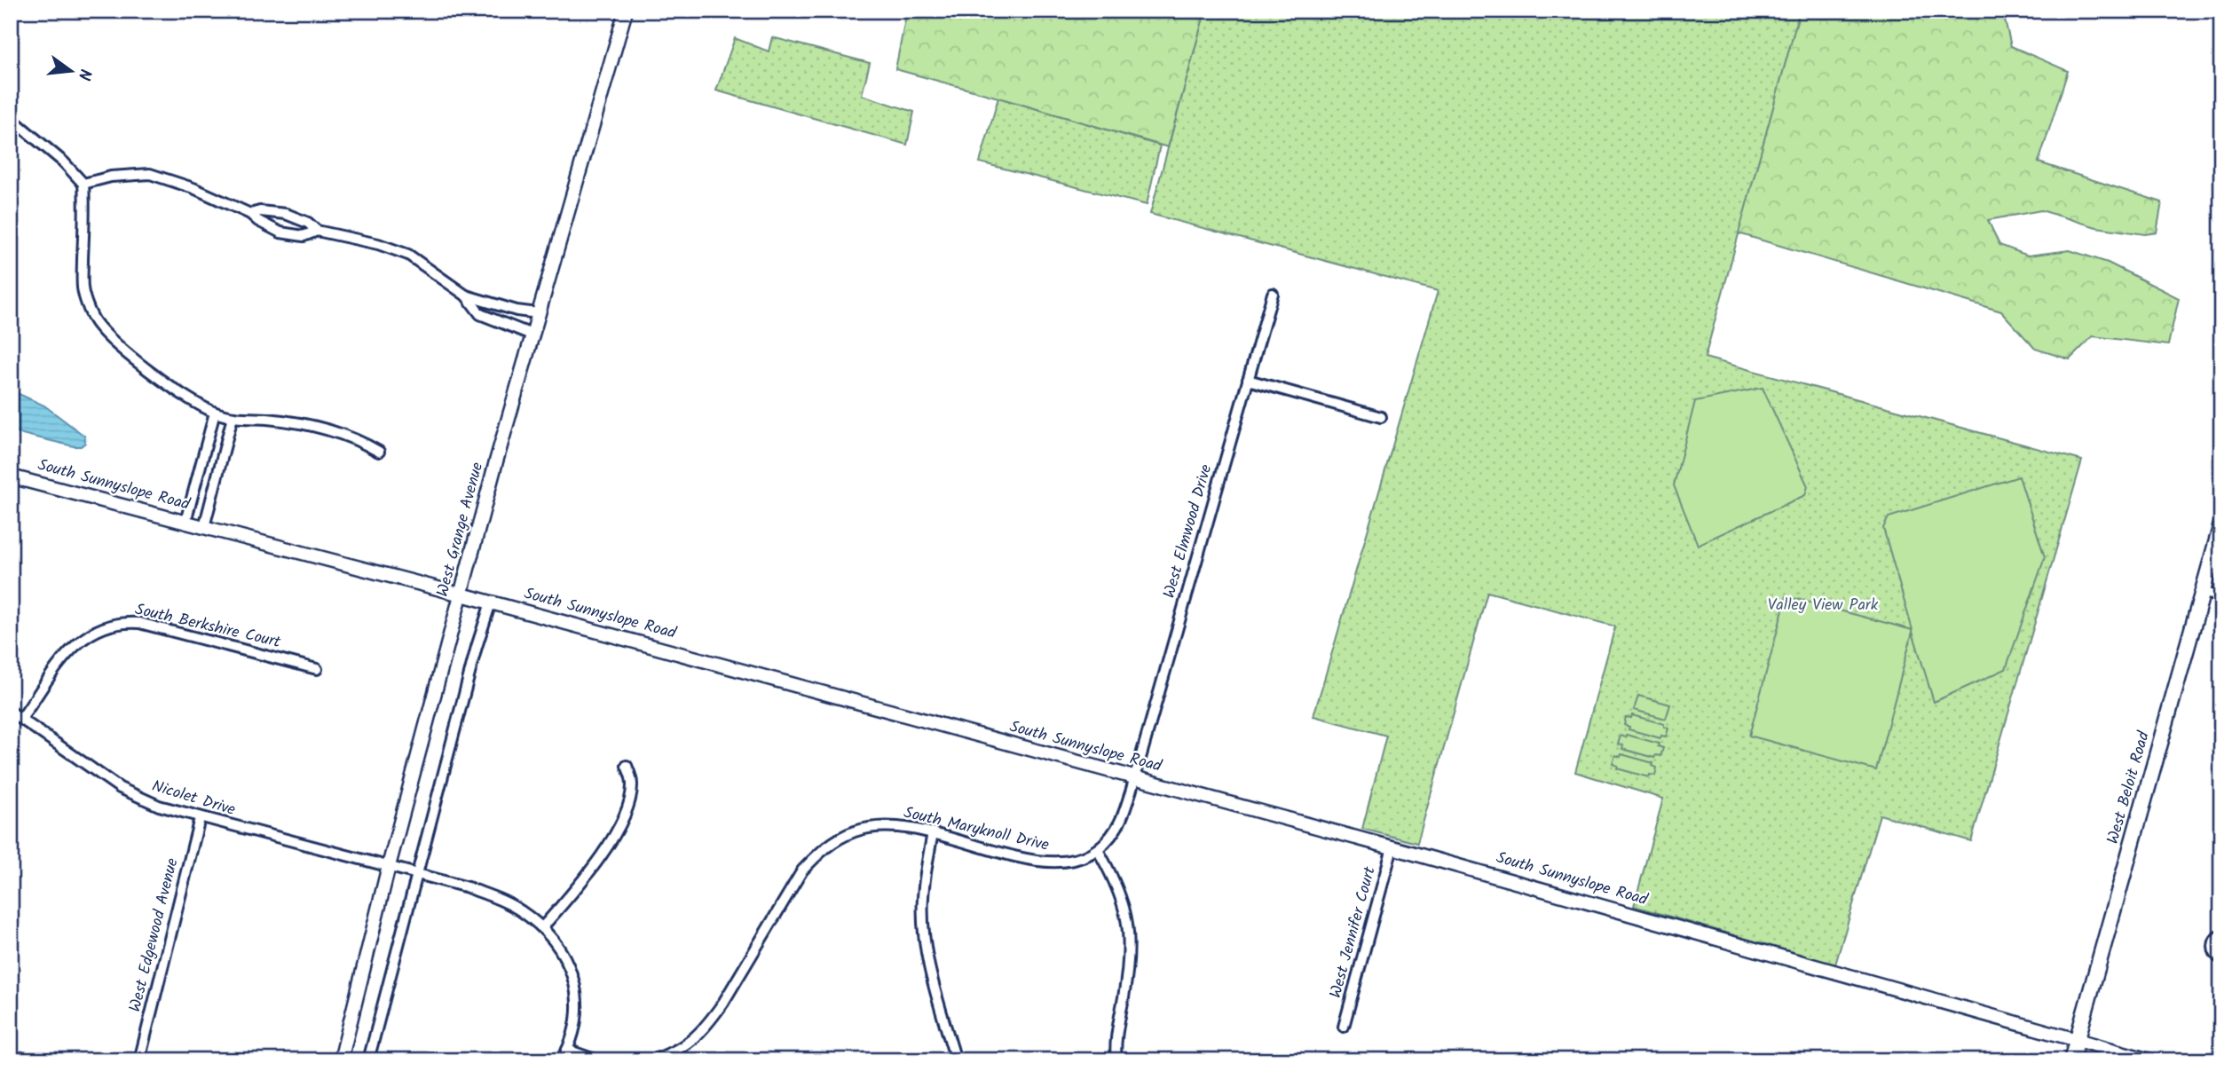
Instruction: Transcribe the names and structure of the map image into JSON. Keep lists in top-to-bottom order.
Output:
{
  "streets": {
    "main road": ["West Beloit Road"],
    "street": [
      "South Sunnyslope Road",
      "West Grange Avenue",
      "West Elmwood Drive",
      "South Berkshire Court",
      "Nicolet Drive",
      "South Maryknoll Drive",
      "West Jennifer Court",
      "West Edgewood Avenue"
    ]
  },
  "crossings": [
    ["South Sunnyslope Road", "West Grange Avenue"],
    ["South Sunnyslope Road", "West Elmwood Drive"],
    ["South Sunnyslope Road", "West Beloit Road"],
    ["South Sunnyslope Road", "South Maryknoll Drive"],
    ["South Sunnyslope Road", "West Jennifer Court"],
    ["West Grange Avenue", "Nicolet Drive"],
    ["West Elmwood Drive", "South Maryknoll Drive"],
    ["South Berkshire Court", "Nicolet Drive"],
    ["Nicolet Drive", "West Edgewood Avenue"]
  ],
  "parks": ["Valley View Park"],
  "north": "right"
}
